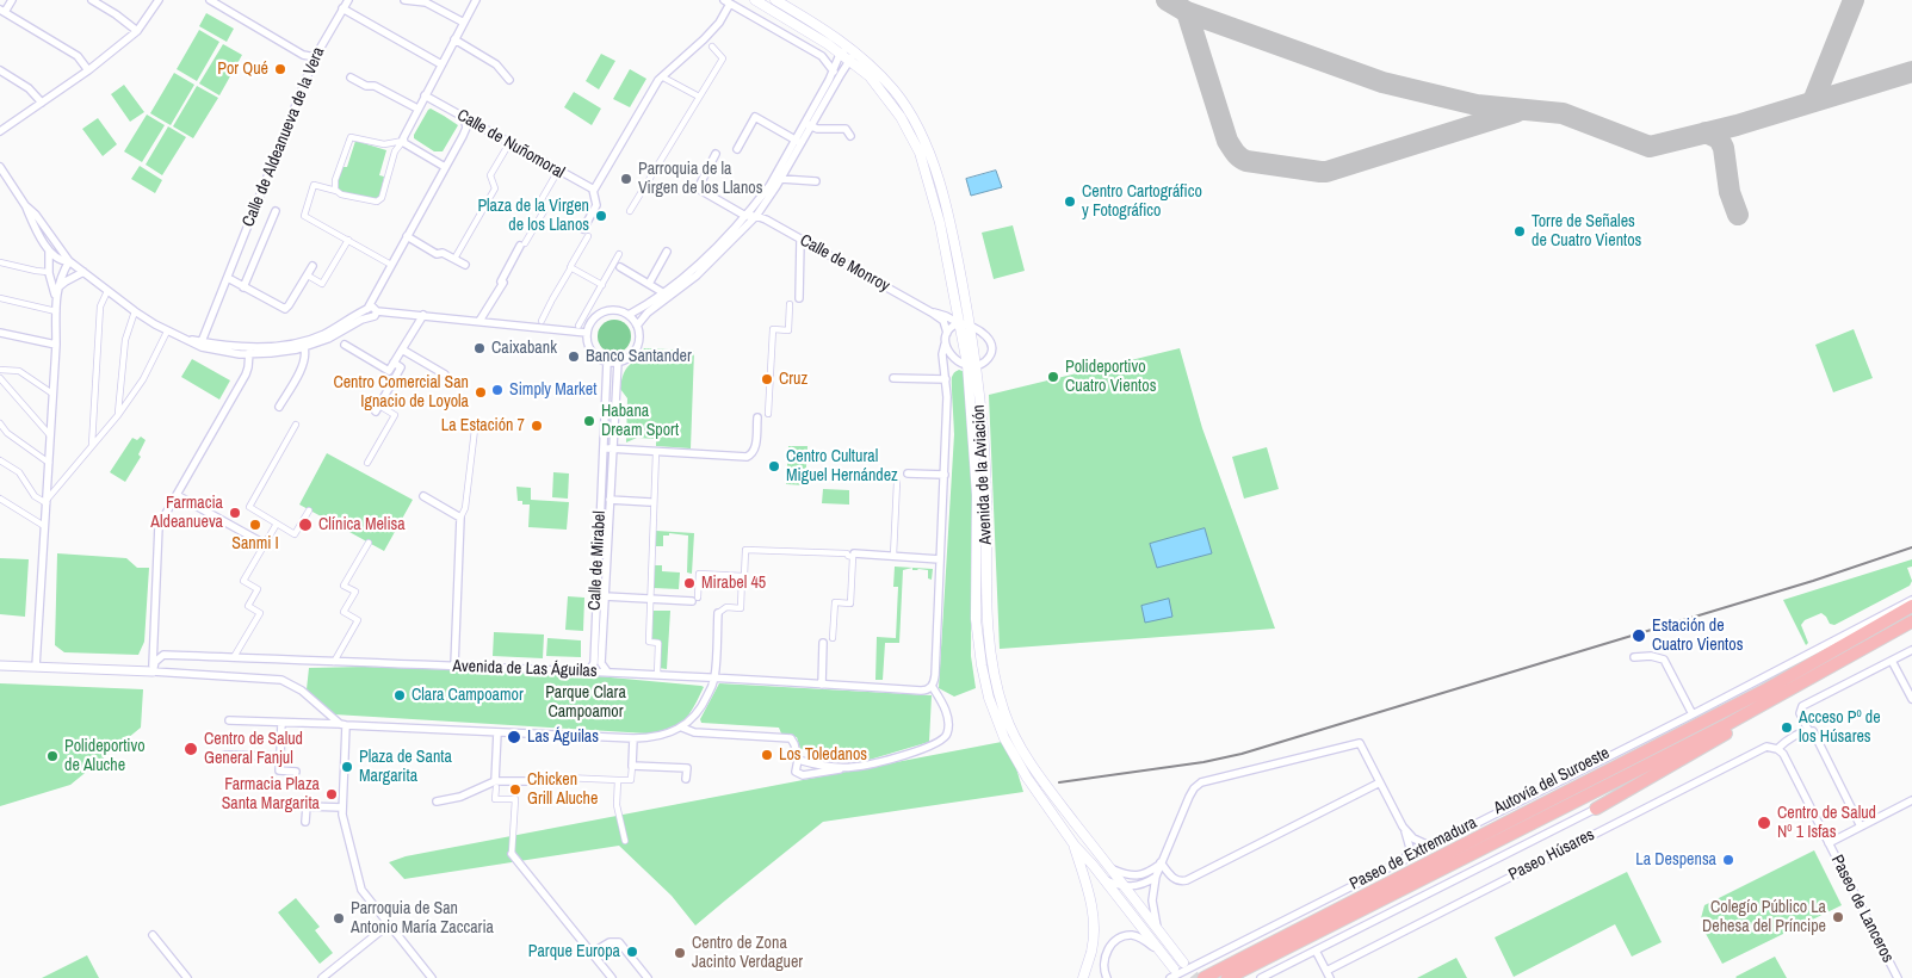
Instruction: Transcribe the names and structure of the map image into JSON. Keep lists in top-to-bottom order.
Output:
{
  "streets": {
    "highway": ["Autovía del Suroeste"],
    "main road": ["Avenida de la Aviación"],
    "street": [
      "Calle de Aldeanueva de la Vera",
      "Calle de Nuñomoral",
      "Calle de Monroy",
      "Calle de Mirabel",
      "Avenida de Las Águilas",
      "Paseo de Extremadura",
      "Paseo Húsares",
      "Paseo de Lanceros"
    ]
  },
  "crossings": [
    ["Calle de Monroy", "Avenida de la Aviación"],
    ["Calle de Mirabel", "Avenida de Las Águilas"],
    ["Paseo Húsares", "Paseo de Lanceros"]
  ],
  "parks": ["Parque Clara Campoamor"],
  "places": [
    "Por Qué",
    "Parroquia de la Virgen de los Llanos",
    "Centro Cartográfico y Fotográfico",
    "Plaza de la Virgen de los Llanos",
    "Torre de Señales de Cuatro Vientos",
    "Caixabank",
    "Banco Santander",
    "Polideportivo Cuatro Vientos",
    "Cruz",
    "Simply Market",
    "Centro Comercial San Ignacio de Loyola",
    "Habana Dream Sport",
    "La Estación 7",
    "Centro Cultural Miguel Hernández",
    "Farmacia Aldeanueva",
    "Sanmi I",
    "Clínica Melisa",
    "Mirabel 45",
    "Estación de Cuatro Vientos",
    "Clara Campoamor",
    "Acceso Pº de los Húsares",
    "Las Águilas",
    "Centro de Salud General Fanjul",
    "Los Toledanos",
    "Polideportivo de Aluche",
    "Plaza de Santa Margarita",
    "Chicken Grill Aluche",
    "Farmacia Plaza Santa Margarita",
    "Centro de Salud Nº 1 Isfas",
    "La Despensa",
    "Colegío Público La Dehesa del Príncipe",
    "Parroquia de San Antonio María Zaccaria",
    "Parque Europa",
    "Centro de Zona Jacinto Verdaguer"
  ]
}
